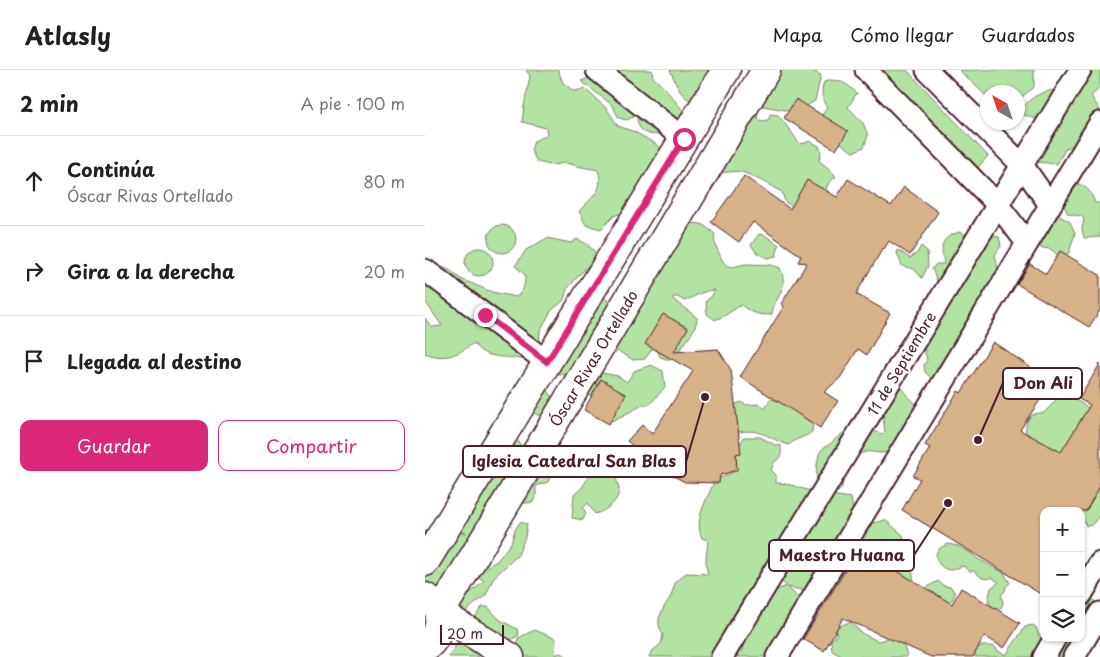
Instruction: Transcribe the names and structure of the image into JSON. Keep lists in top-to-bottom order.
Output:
{
  "streets": {
    "street": ["Óscar Rivas Ortellado", "11 de Septiembre"]
  },
  "places": ["Iglesia Catedral San Blas", "Don Ali", "Maestro Huana"],
  "scale_bar": "20 m",
  "north": "top left",
  "page": {
    "header": "Atlasly",
    "nav": ["Mapa", "Cómo llegar", "Guardados"],
    "heading": ["2 min", "A pie · 100 m"],
    "list": [
      ["Continúa", "Óscar Rivas Ortellado", "80 m"],
      ["Gira a la derecha", "20 m"],
      "Llegada al destino"
    ],
    "buttons": ["Guardar", "Compartir"],
    "map_buttons": ["+", "−"],
    "scale": "20 m"
  }
}
